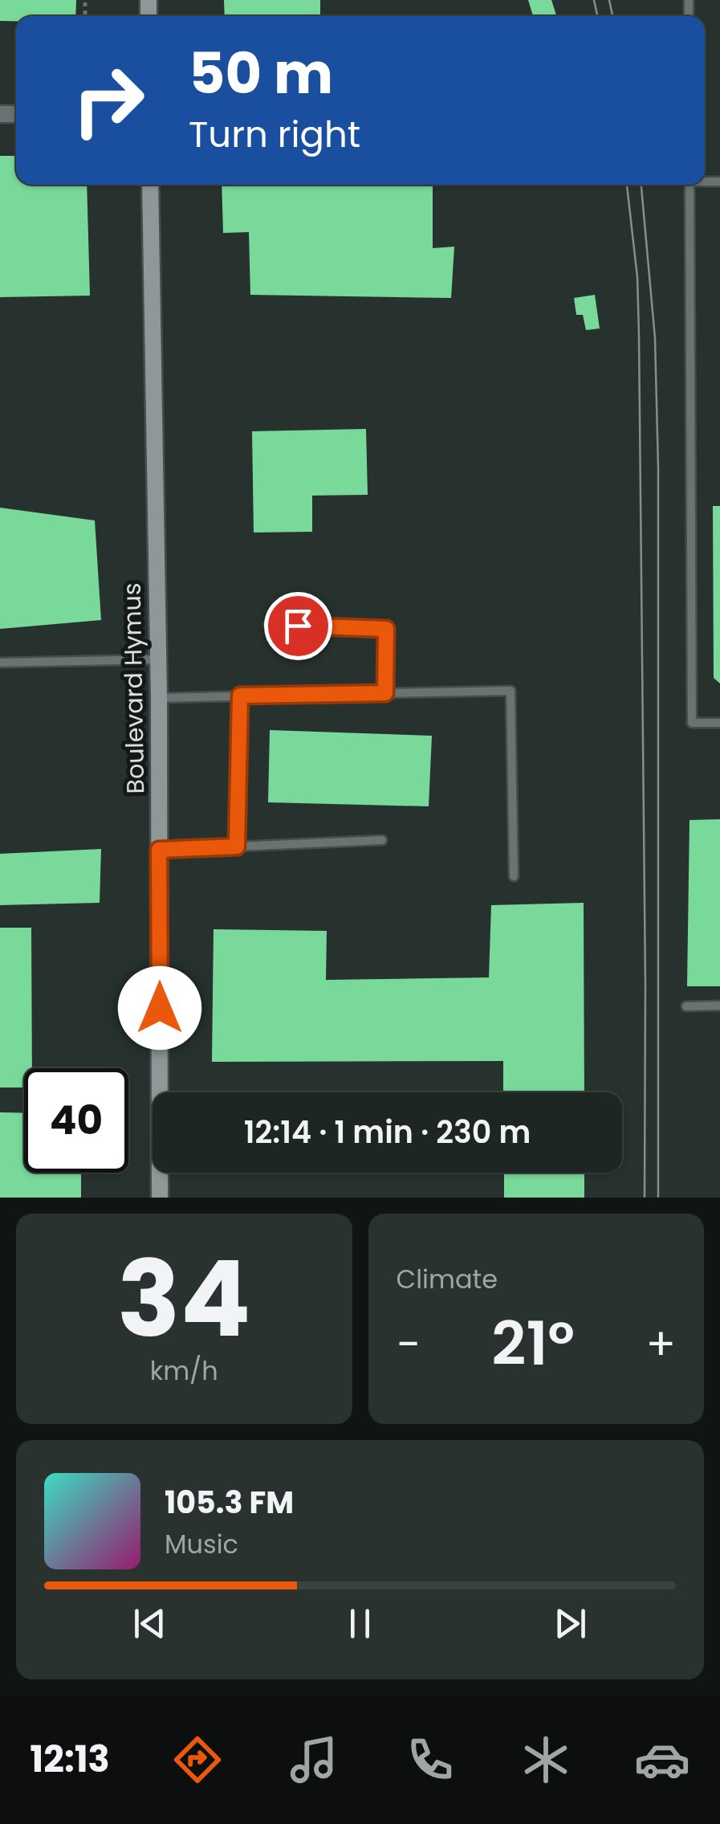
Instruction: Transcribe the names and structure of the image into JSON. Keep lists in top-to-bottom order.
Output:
{
  "streets": {
    "street": ["Boulevard Hymus"]
  },
  "page": {
    "turn": ["50 m", "Turn right"],
    "limit": "40",
    "trip": "12:14 · 1 min · 230 m",
    "tile": [
      ["34", "km/h"],
      "Climate"
    ],
    "heat": ["−", "21°", "+"],
    "song": ["105.3 FM", "Music"],
    "tabs": "12:13"
  }
}
